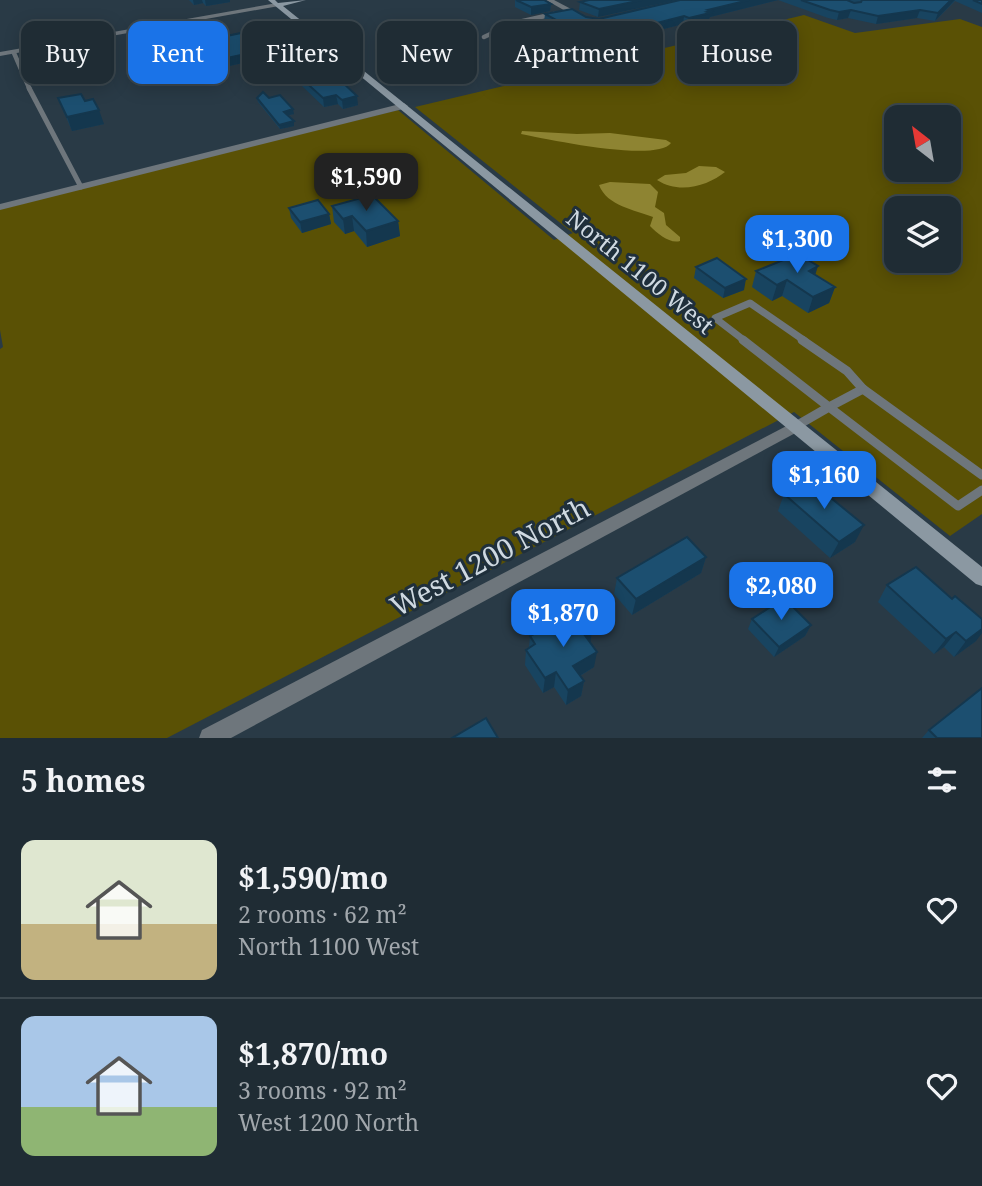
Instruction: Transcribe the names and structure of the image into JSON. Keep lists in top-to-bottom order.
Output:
{
  "streets": {
    "street": ["North 1100 West", "West 1200 North"]
  },
  "crossings": [
    ["North 1100 West", "West 1200 North"]
  ],
  "north": "top left",
  "page": {
    "chip": [
      "Buy",
      "Rent",
      "Filters",
      "New",
      "Apartment",
      "House"
    ],
    "price": [
      "$1,590",
      "$1,300",
      "$1,160",
      "$2,080",
      "$1,870"
    ],
    "heading": "5 homes",
    "list": [
      {
        "name": "$1,590/mo",
        "note": "2 rooms · 62 m² · North 1100 West"
      },
      {
        "name": "$1,870/mo",
        "note": "3 rooms · 92 m² · West 1200 North"
      }
    ]
  }
}
